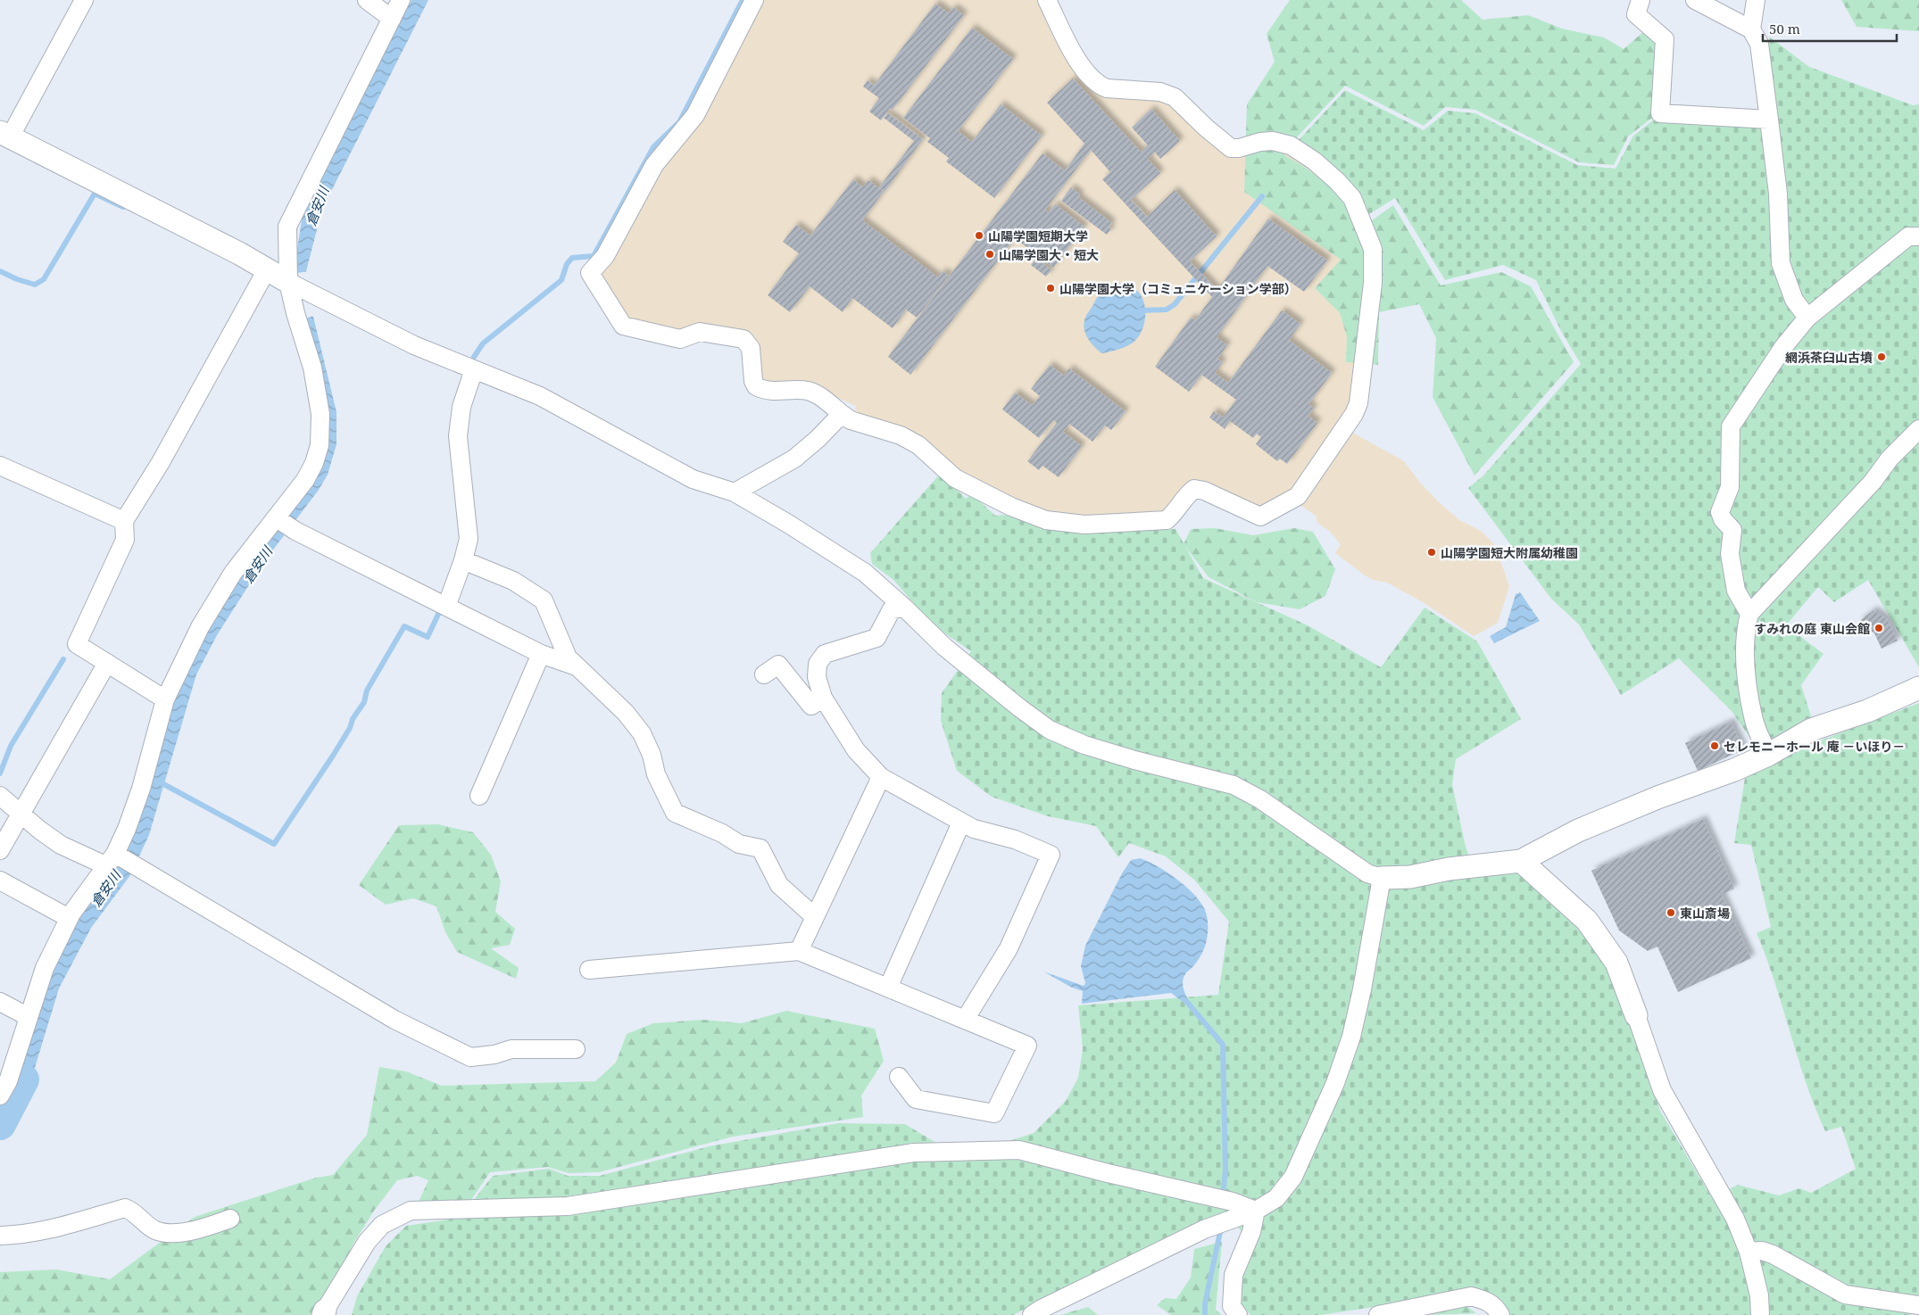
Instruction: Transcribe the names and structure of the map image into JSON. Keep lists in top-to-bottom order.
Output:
{
  "water": ["倉安川"],
  "places": [
    "山陽学園短期大学",
    "山陽学園大・短大",
    "山陽学園大学（コミュニケーション学部）",
    "網浜茶臼山古墳",
    "山陽学園短大附属幼稚園",
    "すみれの庭 東山会館",
    "セレモニーホール 庵 －いほり－",
    "東山斎場"
  ],
  "scale_bar": "50 m"
}
